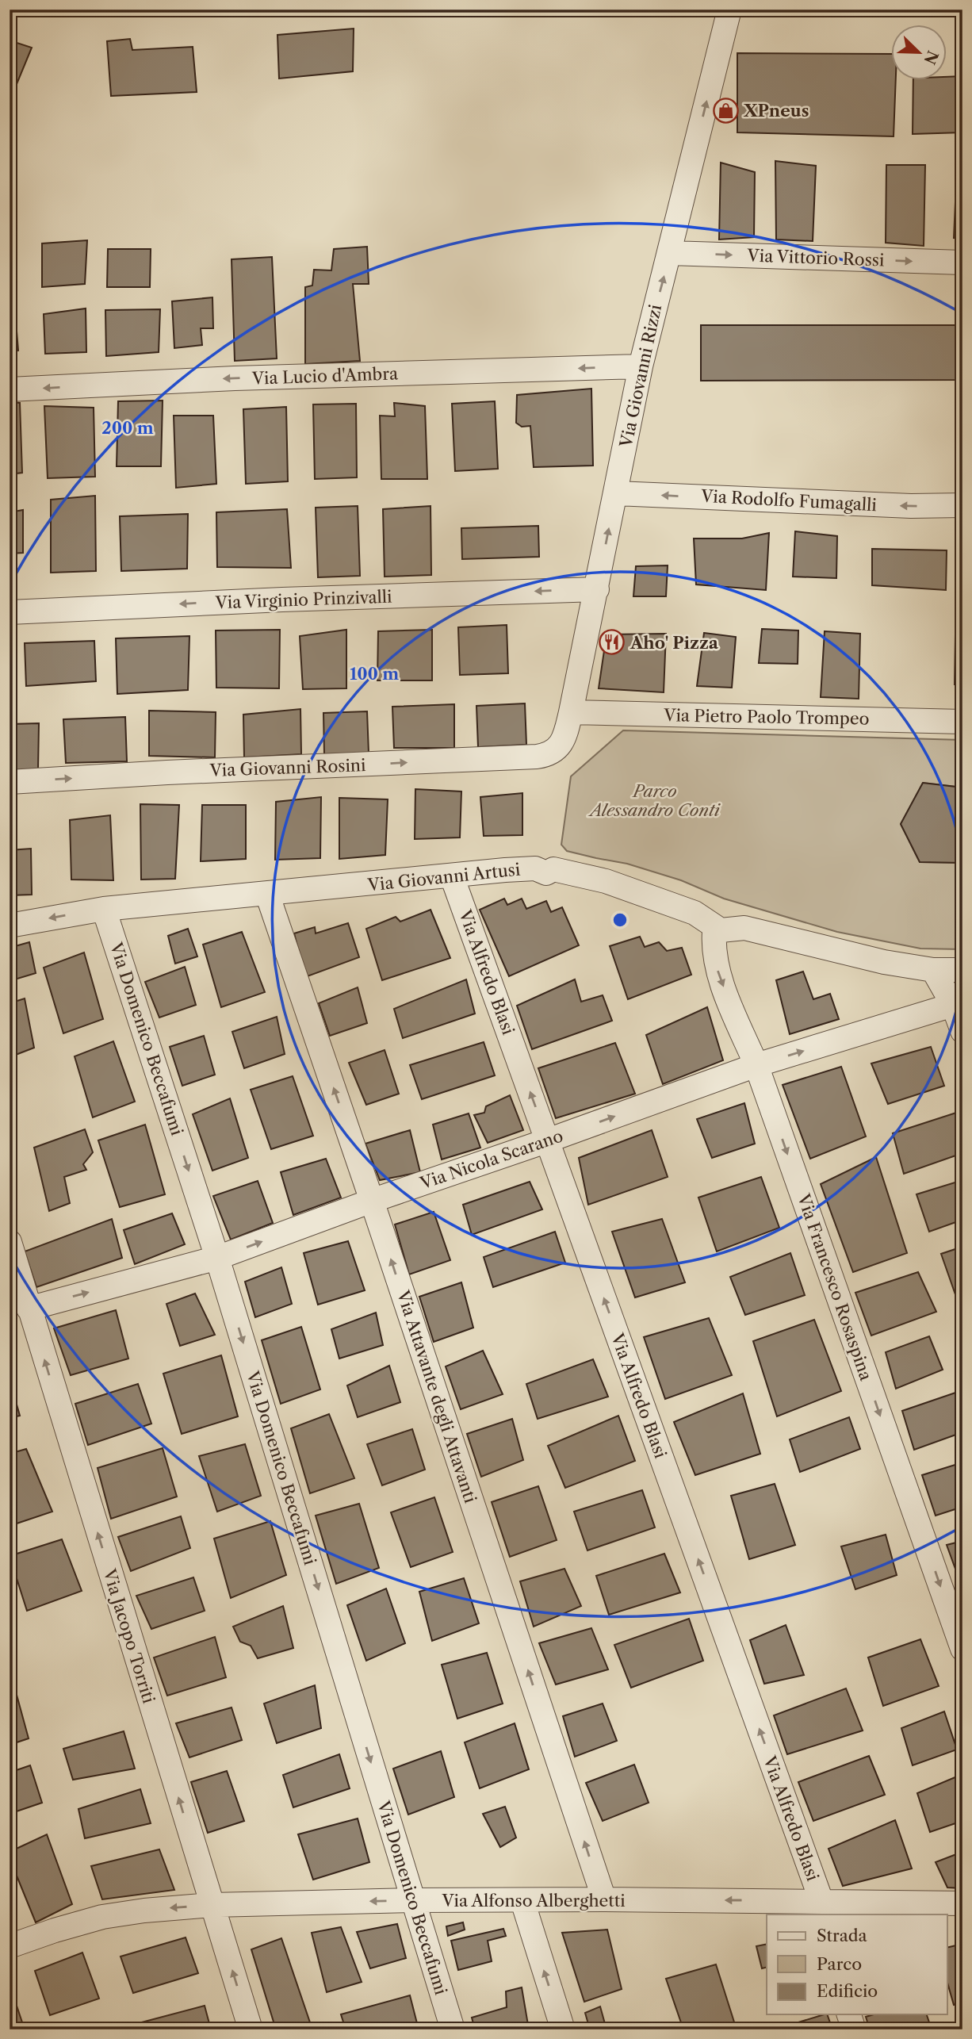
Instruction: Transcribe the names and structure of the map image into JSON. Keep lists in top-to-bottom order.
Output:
{
  "streets": {
    "street": [
      "Via Vittorio Rossi",
      "Via Lucio d'Ambra",
      "Via Giovanni Rizzi",
      "Via Rodolfo Fumagalli",
      "Via Virginio Prinzivalli",
      "Via Pietro Paolo Trompeo",
      "Via Giovanni Rosini",
      "Via Giovanni Artusi",
      "Via Alfredo Blasi",
      "Via Domenico Beccafumi",
      "Via Nicola Scarano",
      "Via Francesco Rosaspina",
      "Via Attavante degli Attavanti",
      "Via Jacopo Torriti",
      "Via Alfonso Alberghetti"
    ]
  },
  "crossings": [
    ["Via Vittorio Rossi", "Via Giovanni Rizzi"],
    ["Via Lucio d'Ambra", "Via Giovanni Rizzi"],
    ["Via Giovanni Rizzi", "Via Rodolfo Fumagalli"],
    ["Via Giovanni Rizzi", "Via Virginio Prinzivalli"],
    ["Via Giovanni Rizzi", "Via Pietro Paolo Trompeo"],
    ["Via Giovanni Rizzi", "Via Giovanni Rosini"],
    ["Via Giovanni Artusi", "Via Alfredo Blasi"],
    ["Via Giovanni Artusi", "Via Domenico Beccafumi"],
    ["Via Giovanni Artusi", "Via Francesco Rosaspina"],
    ["Via Giovanni Artusi", "Via Attavante degli Attavanti"],
    ["Via Alfredo Blasi", "Via Nicola Scarano"],
    ["Via Alfredo Blasi", "Via Alfonso Alberghetti"],
    ["Via Domenico Beccafumi", "Via Nicola Scarano"],
    ["Via Domenico Beccafumi", "Via Alfonso Alberghetti"],
    ["Via Nicola Scarano", "Via Francesco Rosaspina"],
    ["Via Nicola Scarano", "Via Attavante degli Attavanti"],
    ["Via Nicola Scarano", "Via Jacopo Torriti"],
    ["Via Attavante degli Attavanti", "Via Alfonso Alberghetti"],
    ["Via Jacopo Torriti", "Via Alfonso Alberghetti"]
  ],
  "one_way": [
    "Via Vittorio Rossi",
    "Via Lucio d'Ambra",
    "Via Giovanni Rizzi",
    "Via Rodolfo Fumagalli",
    "Via Virginio Prinzivalli",
    "Via Giovanni Rosini",
    "Via Alfredo Blasi",
    "Via Domenico Beccafumi",
    "Via Nicola Scarano",
    "Via Francesco Rosaspina",
    "Via Attavante degli Attavanti",
    "Via Jacopo Torriti",
    "Via Alfonso Alberghetti"
  ],
  "parks": ["Parco Alessandro Conti"],
  "places": {
    "shop": ["XPneus"],
    "restaurant": ["Aho' Pizza"]
  },
  "legend": ["Strada", "Parco", "Edificio"],
  "north": "bottom right",
  "rings": ["200 m", "100 m"]
}
